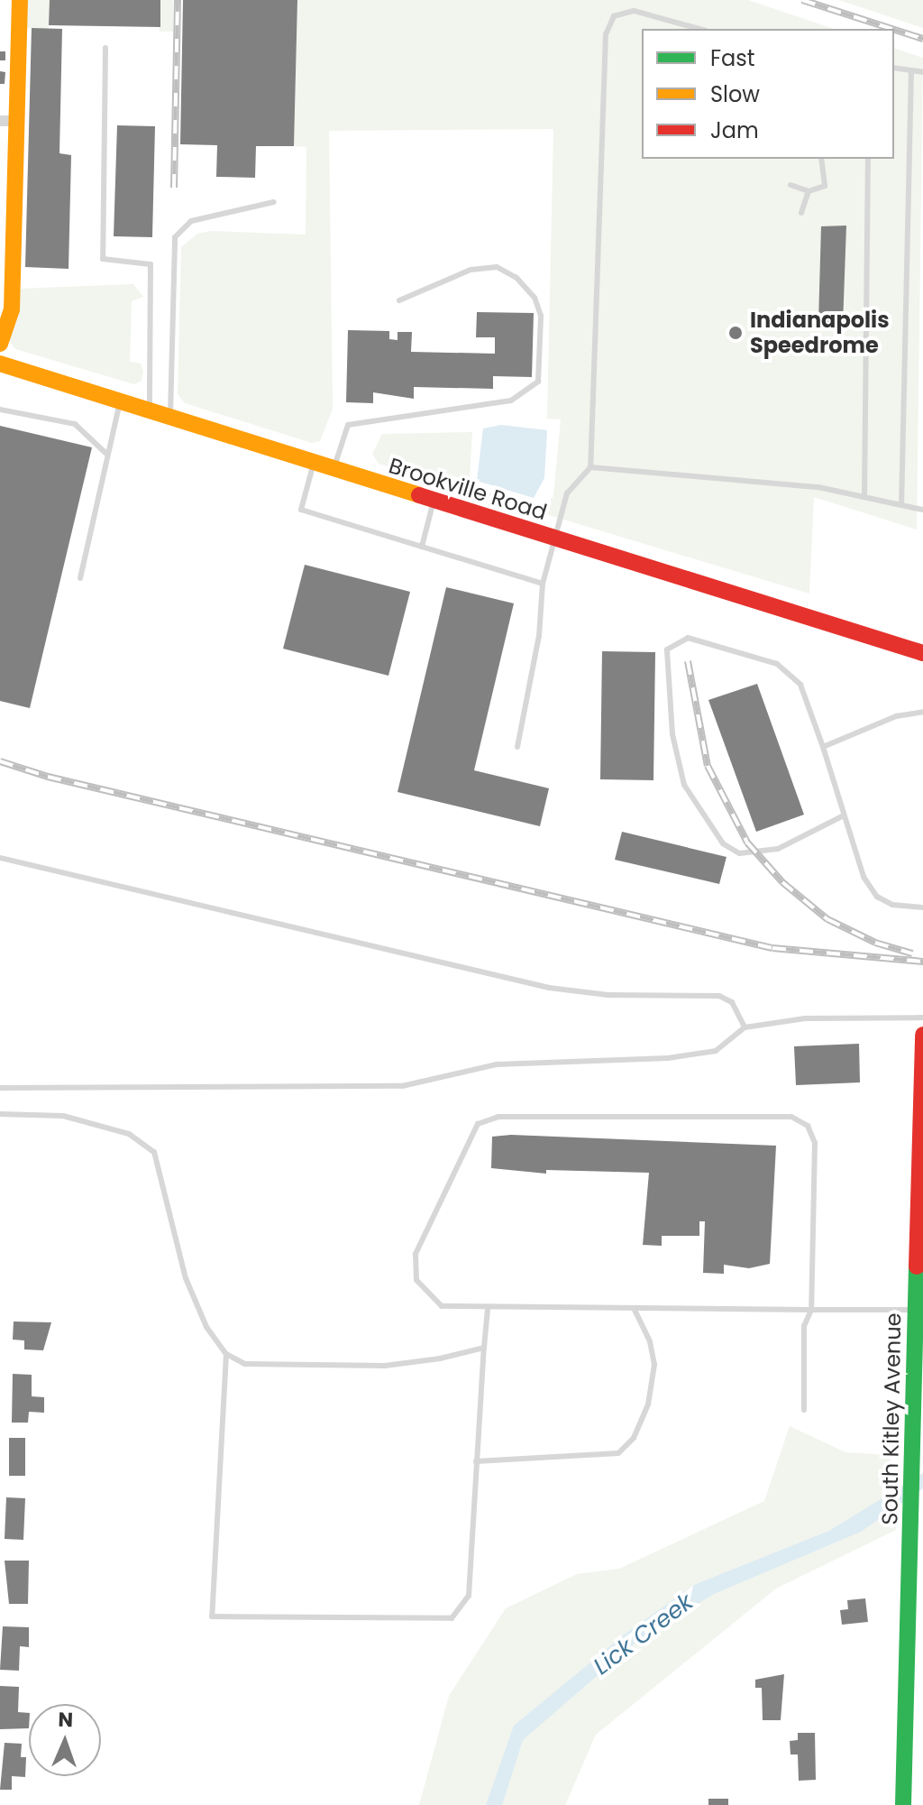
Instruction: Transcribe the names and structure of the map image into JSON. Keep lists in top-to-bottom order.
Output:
{
  "streets": {
    "street": ["Brookville Road", "South Kitley Avenue"]
  },
  "water": ["Lick Creek"],
  "places": ["Indianapolis Speedrome"],
  "legend": ["Fast", "Slow", "Jam"],
  "north": "top"
}
